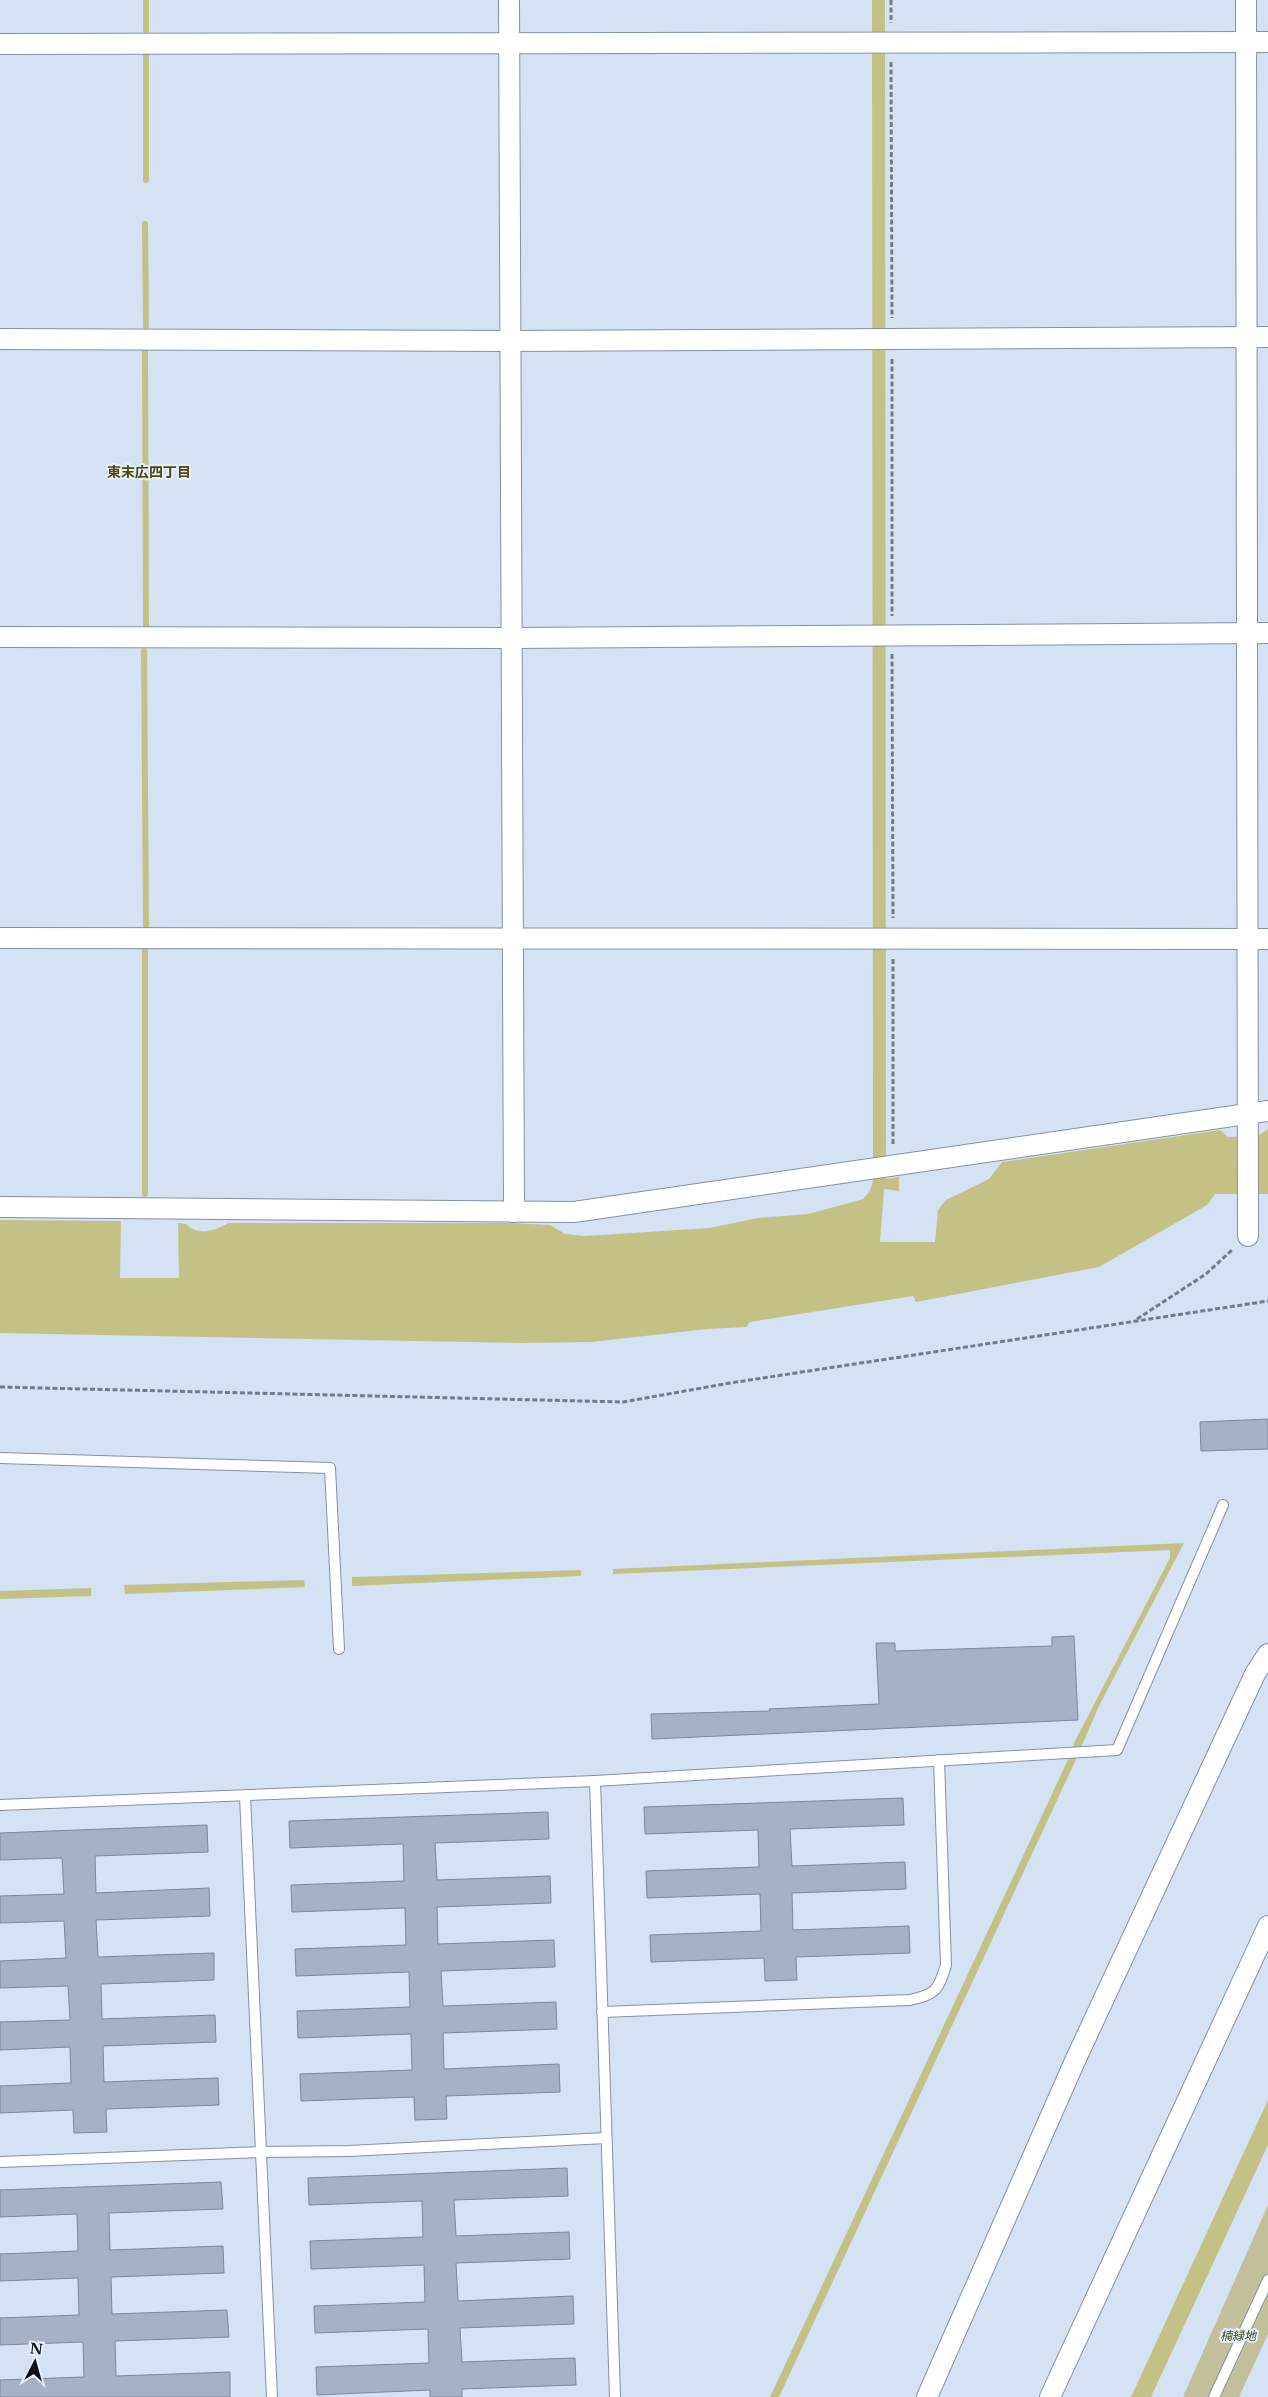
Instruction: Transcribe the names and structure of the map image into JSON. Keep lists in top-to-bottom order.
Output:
{
  "districts": ["東末広四丁目"],
  "parks": ["楠緑地"],
  "north": "top"
}
